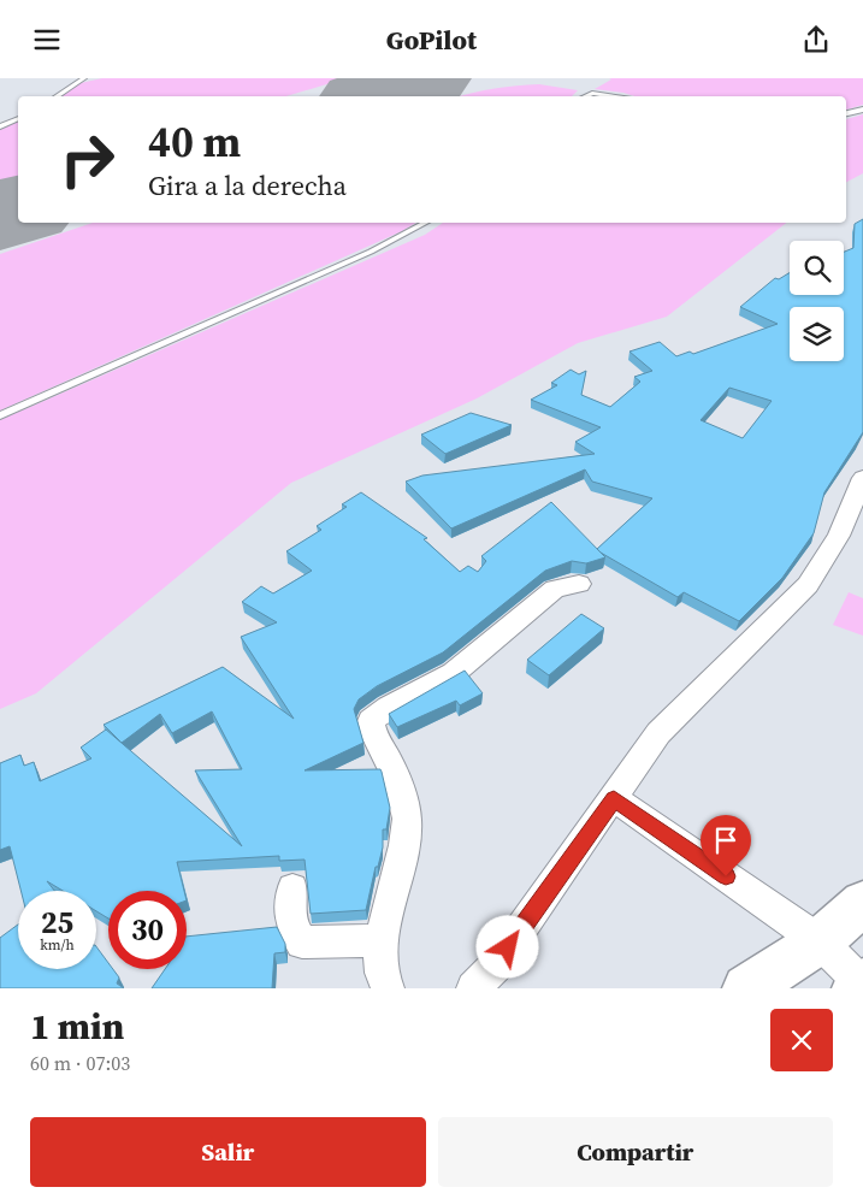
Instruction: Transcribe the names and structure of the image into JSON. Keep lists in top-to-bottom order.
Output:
{
  "page": {
    "header": "GoPilot",
    "turn": ["40 m", "Gira a la derecha"],
    "speed": "25 km/h",
    "limit": "30",
    "heading": ["1 min", "60 m · 07:03"],
    "buttons": ["Salir", "Compartir"]
  }
}
